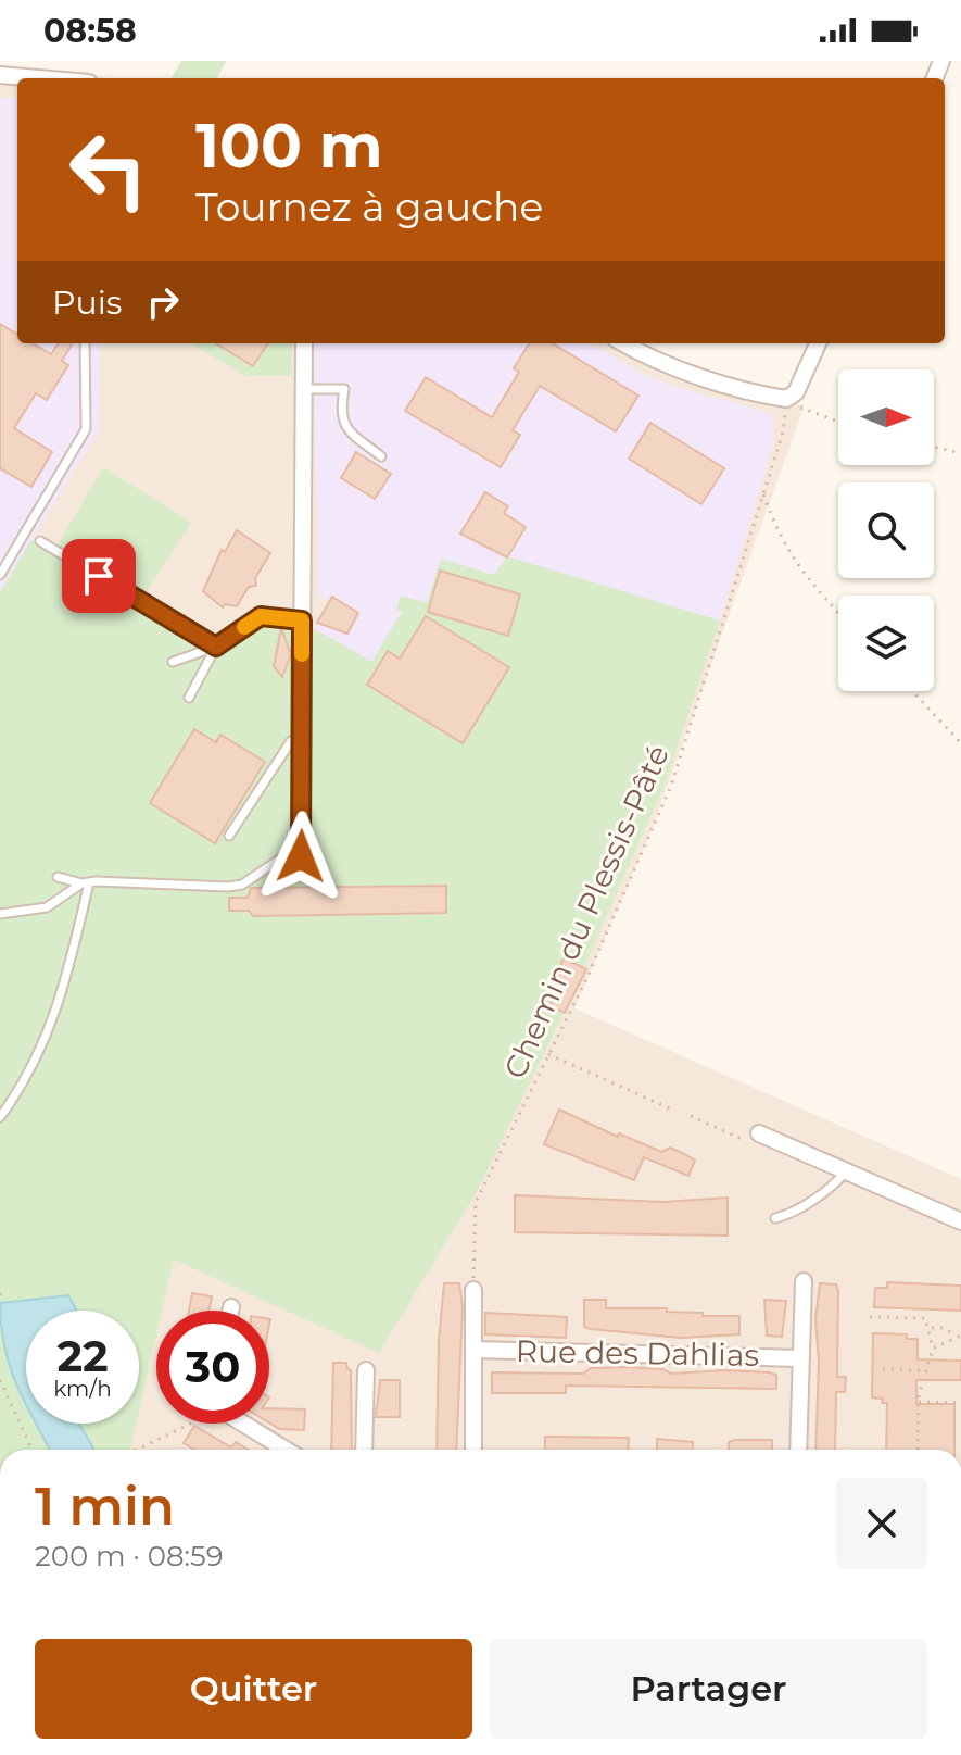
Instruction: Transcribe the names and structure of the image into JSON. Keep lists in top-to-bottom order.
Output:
{
  "streets": {
    "street": ["Rue des Dahlias"],
    "path": ["Chemin du Plessis-Pâté"]
  },
  "north": "right",
  "page": {
    "status": "08:58",
    "turn": ["100 m", "Tournez à gauche"],
    "then": "Puis",
    "speed": "22 km/h",
    "limit": "30",
    "heading": ["1 min", "200 m · 08:59"],
    "buttons": ["Quitter", "Partager"]
  }
}
